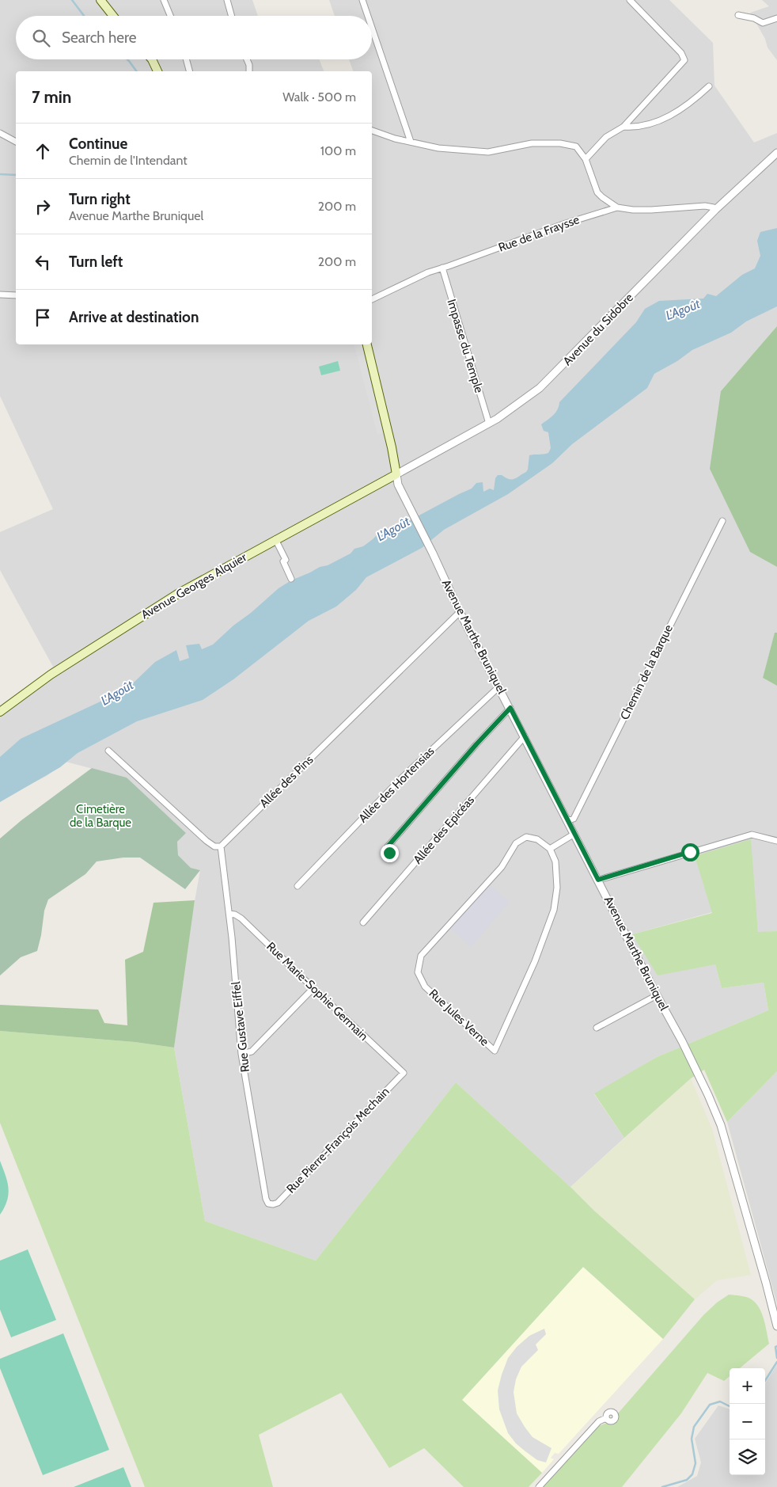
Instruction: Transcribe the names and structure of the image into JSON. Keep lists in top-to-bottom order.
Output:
{
  "streets": {
    "main road": ["Avenue Georges Alquier"],
    "street": [
      "Rue de la Fraysse",
      "Avenue du Sidobre",
      "Impasse du Temple",
      "Avenue Marthe Bruniquel",
      "Chemin de la Barque",
      "Allée des Pins",
      "Allée des Hortensias",
      "Allée des Epicéas",
      "Rue Marie-Sophie Germain",
      "Rue Jules Verne",
      "Rue Gustave Eiffel",
      "Rue Pierre-François Mechain"
    ]
  },
  "crossings": [
    ["Rue de la Fraysse", "Avenue du Sidobre"],
    ["Rue de la Fraysse", "Impasse du Temple"],
    ["Avenue du Sidobre", "Impasse du Temple"],
    ["Avenue du Sidobre", "Avenue Georges Alquier"],
    ["Avenue du Sidobre", "Avenue Marthe Bruniquel"],
    ["Avenue Georges Alquier", "Avenue Marthe Bruniquel"],
    ["Avenue Marthe Bruniquel", "Chemin de la Barque"],
    ["Avenue Marthe Bruniquel", "Allée des Pins"],
    ["Avenue Marthe Bruniquel", "Allée des Hortensias"],
    ["Avenue Marthe Bruniquel", "Allée des Epicéas"],
    ["Allée des Pins", "Rue Gustave Eiffel"],
    ["Rue Marie-Sophie Germain", "Rue Gustave Eiffel"],
    ["Rue Marie-Sophie Germain", "Rue Pierre-François Mechain"],
    ["Rue Gustave Eiffel", "Rue Pierre-François Mechain"]
  ],
  "water": ["L'Agoût"],
  "parks": ["Cimetière de la Barque"],
  "page": {
    "search": "Search here",
    "heading": ["7 min", "Walk · 500 m"],
    "list": [
      ["Continue", "Chemin de l'Intendant", "100 m"],
      ["Turn right", "Avenue Marthe Bruniquel", "200 m"],
      ["Turn left", "200 m"],
      "Arrive at destination"
    ],
    "map_buttons": ["+", "−"]
  }
}
